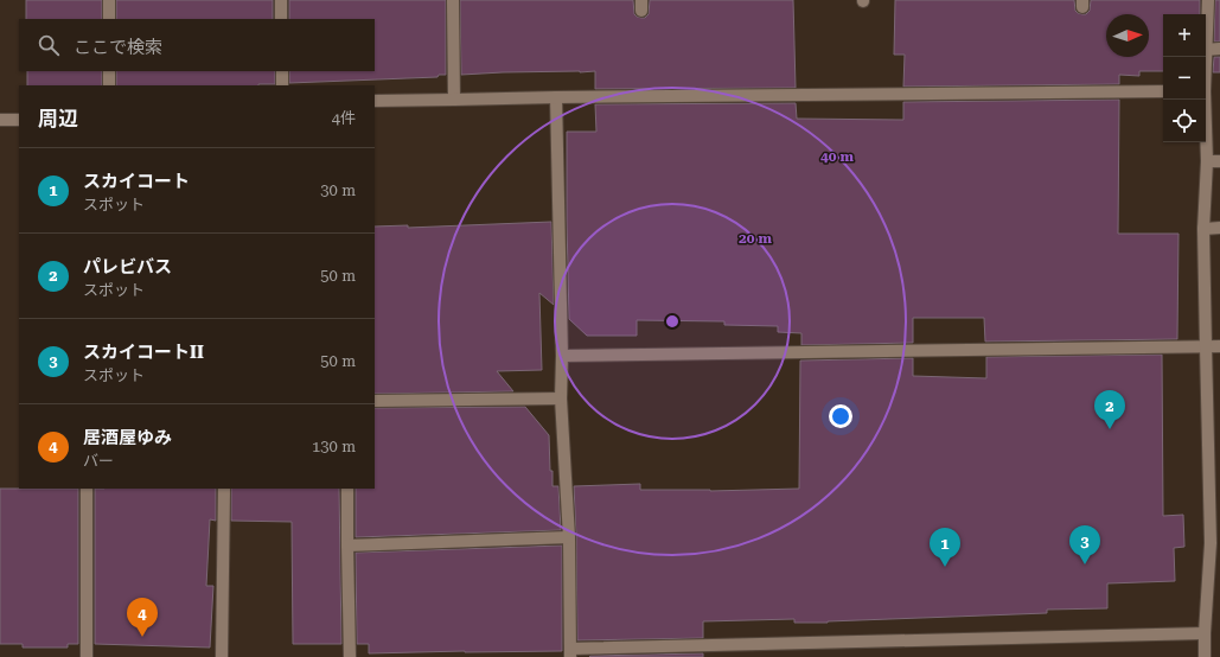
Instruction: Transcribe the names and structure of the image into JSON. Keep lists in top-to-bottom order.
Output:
{
  "north": "right",
  "page": {
    "map_buttons": ["+", "−"],
    "search": "ここで検索",
    "heading": ["周辺", "4件"],
    "list": [
      {
        "mark": "1",
        "name": "スカイコート",
        "note": "スポット",
        "value": "30 m"
      },
      {
        "mark": "2",
        "name": "パレビバス",
        "note": "スポット",
        "value": "50 m"
      },
      {
        "mark": "3",
        "name": "スカイコートII",
        "note": "スポット",
        "value": "50 m"
      },
      {
        "mark": "4",
        "name": "居酒屋ゆみ",
        "note": "バー",
        "value": "130 m"
      }
    ],
    "pins": [
      "2",
      "3",
      "1",
      "4"
    ]
  },
  "rings": ["40 m", "20 m"]
}
